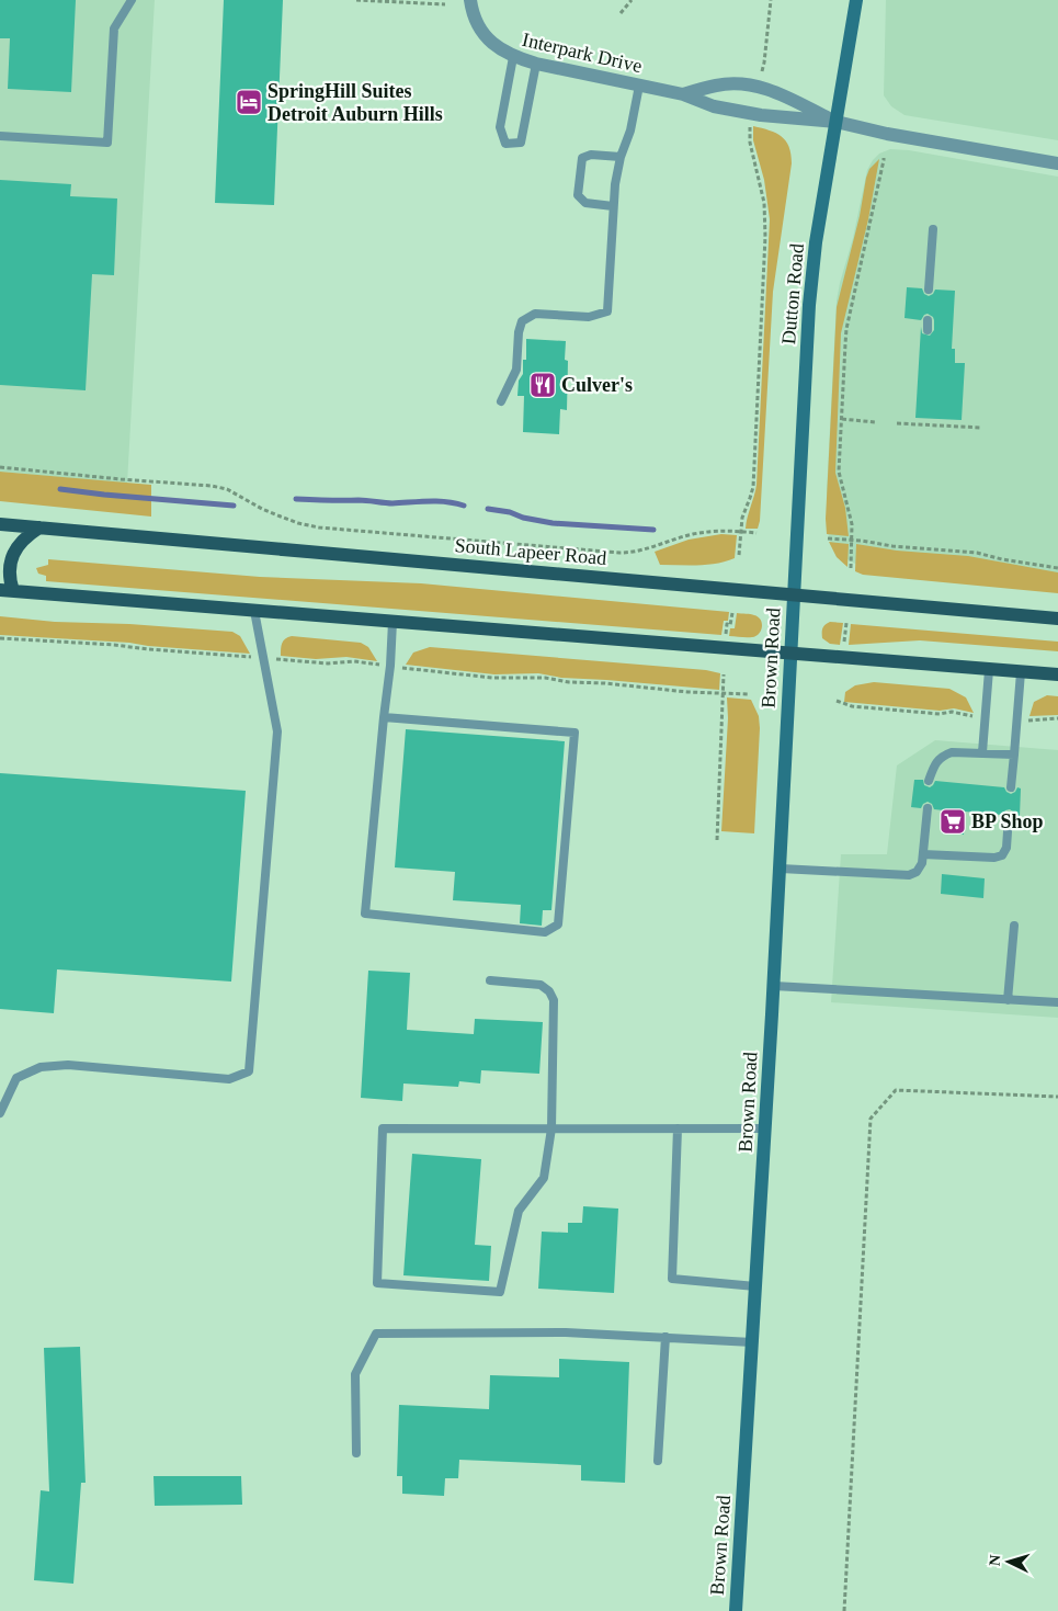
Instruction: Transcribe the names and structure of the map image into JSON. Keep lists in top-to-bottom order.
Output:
{
  "streets": {
    "main road": ["Dutton Road", "South Lapeer Road", "Brown Road"],
    "street": ["Interpark Drive"]
  },
  "crossings": [
    ["Interpark Drive", "Dutton Road"],
    ["Dutton Road", "South Lapeer Road"],
    ["Dutton Road", "Brown Road"],
    ["South Lapeer Road", "Brown Road"]
  ],
  "places": {
    "hotel": ["SpringHill Suites Detroit Auburn Hills"],
    "restaurant": ["Culver's"],
    "supermarket": ["BP Shop"]
  },
  "north": "left"
}
